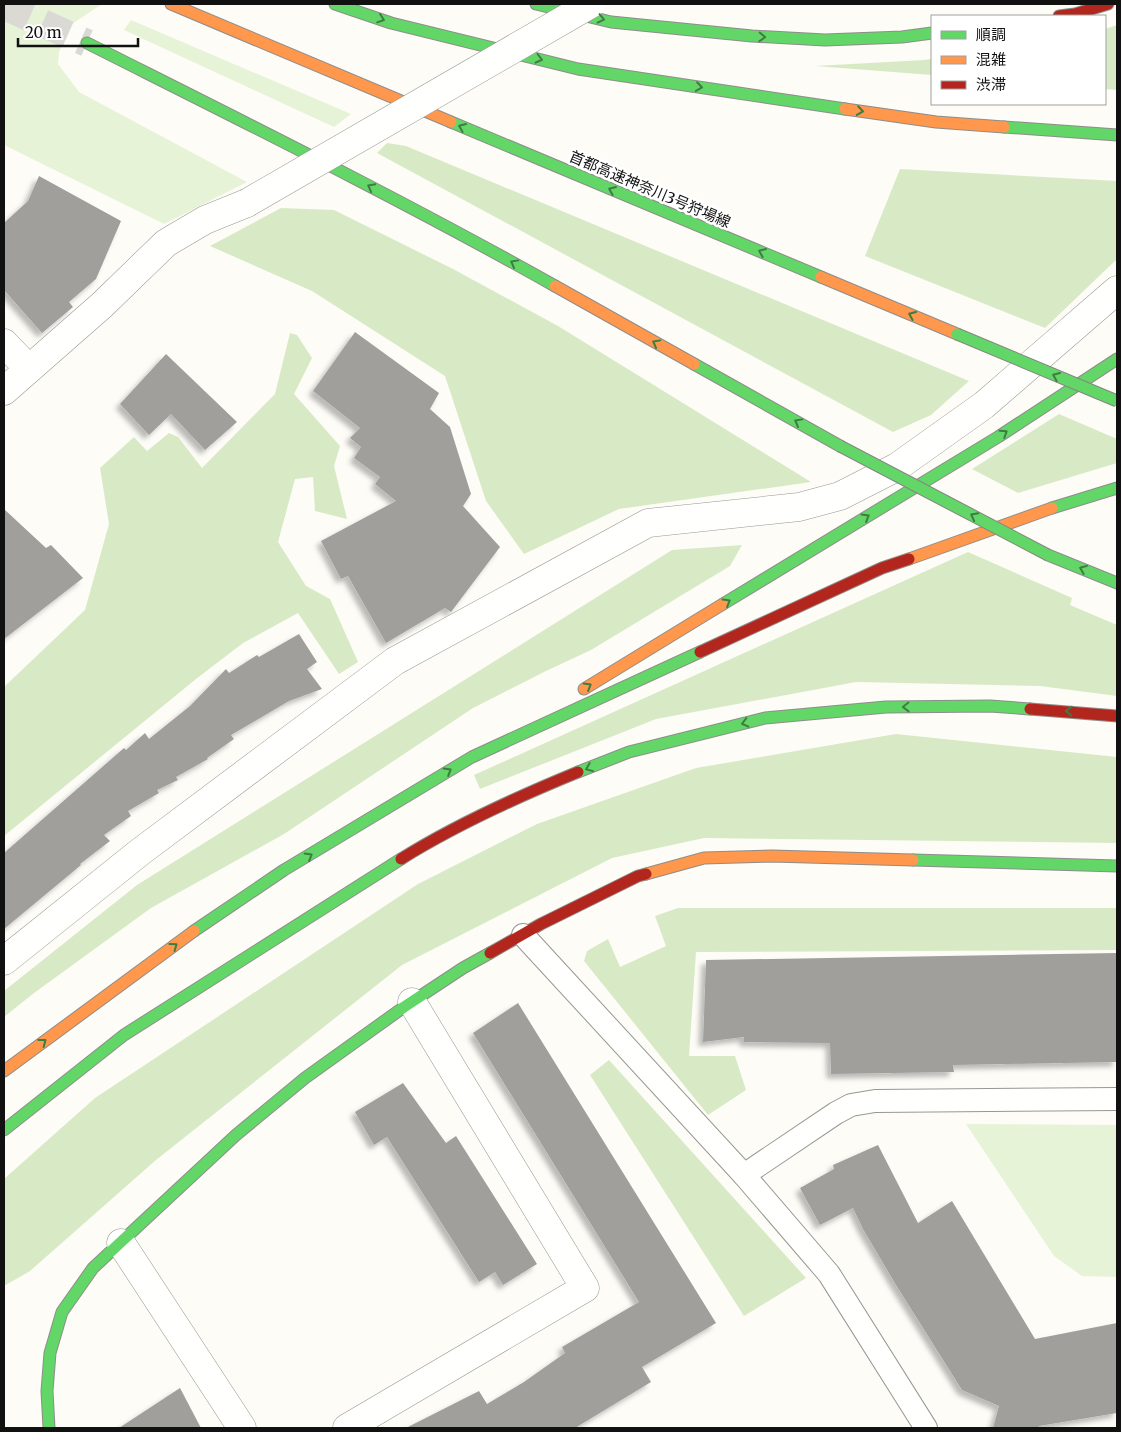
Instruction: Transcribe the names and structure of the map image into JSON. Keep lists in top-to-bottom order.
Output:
{
  "streets": {
    "main road": ["首都高速神奈川3号狩場線"]
  },
  "legend": ["順調", "混雑", "渋滞"],
  "scale_bar": "20 m"
}
